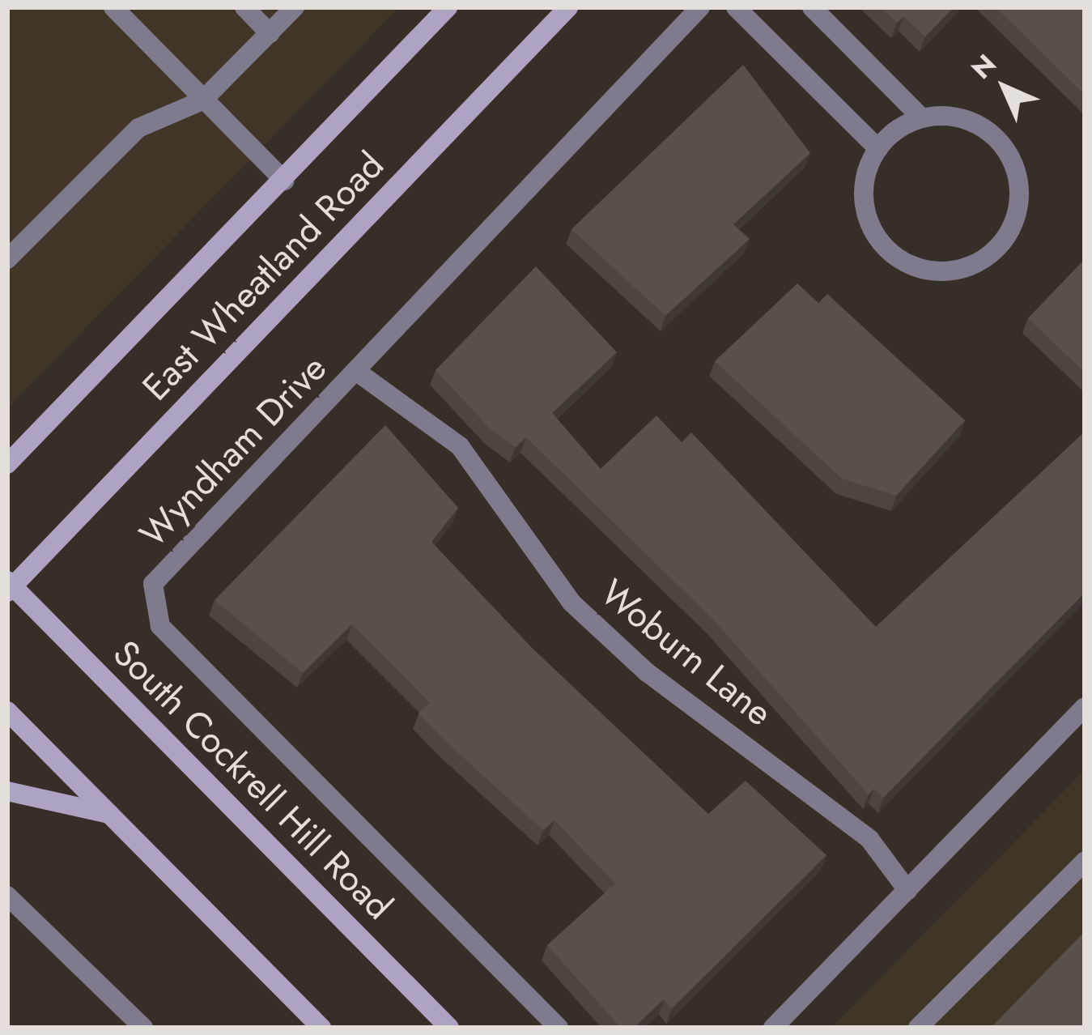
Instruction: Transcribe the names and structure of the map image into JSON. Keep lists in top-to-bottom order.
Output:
{
  "streets": {
    "main road": ["East Wheatland Road", "South Cockrell Hill Road"],
    "lane": ["Wyndham Drive", "Woburn Lane"]
  },
  "crossings": [
    ["East Wheatland Road", "South Cockrell Hill Road"],
    ["Wyndham Drive", "Woburn Lane"]
  ],
  "north": "top left"
}
